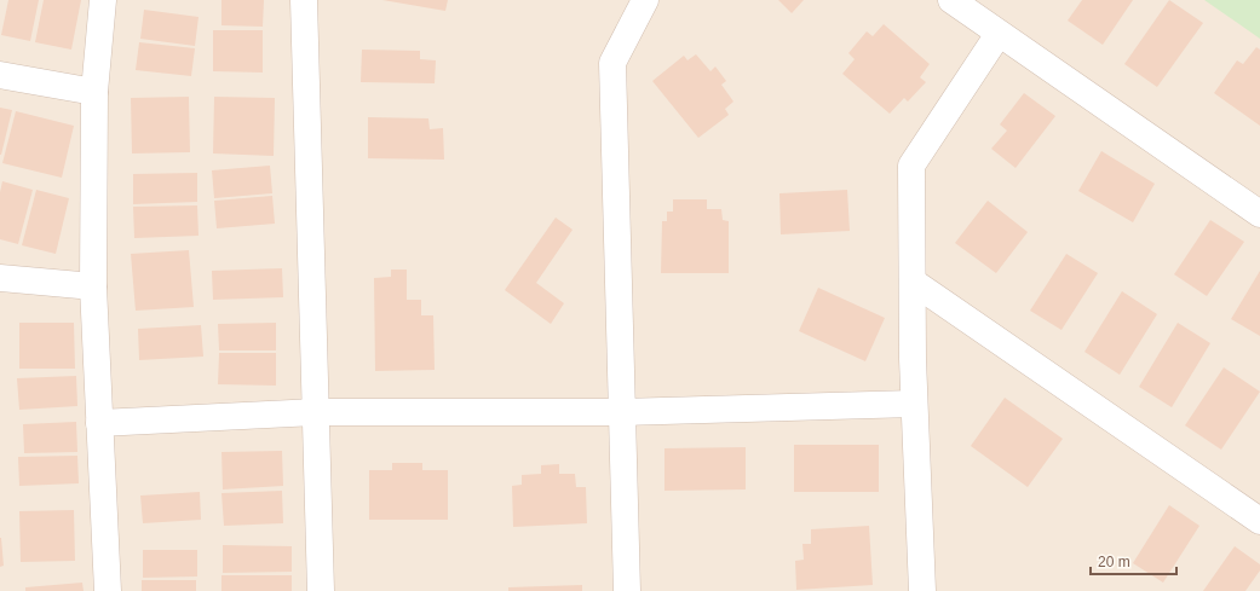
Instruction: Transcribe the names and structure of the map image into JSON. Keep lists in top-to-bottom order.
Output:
{
  "scale_bar": "20 m"
}
